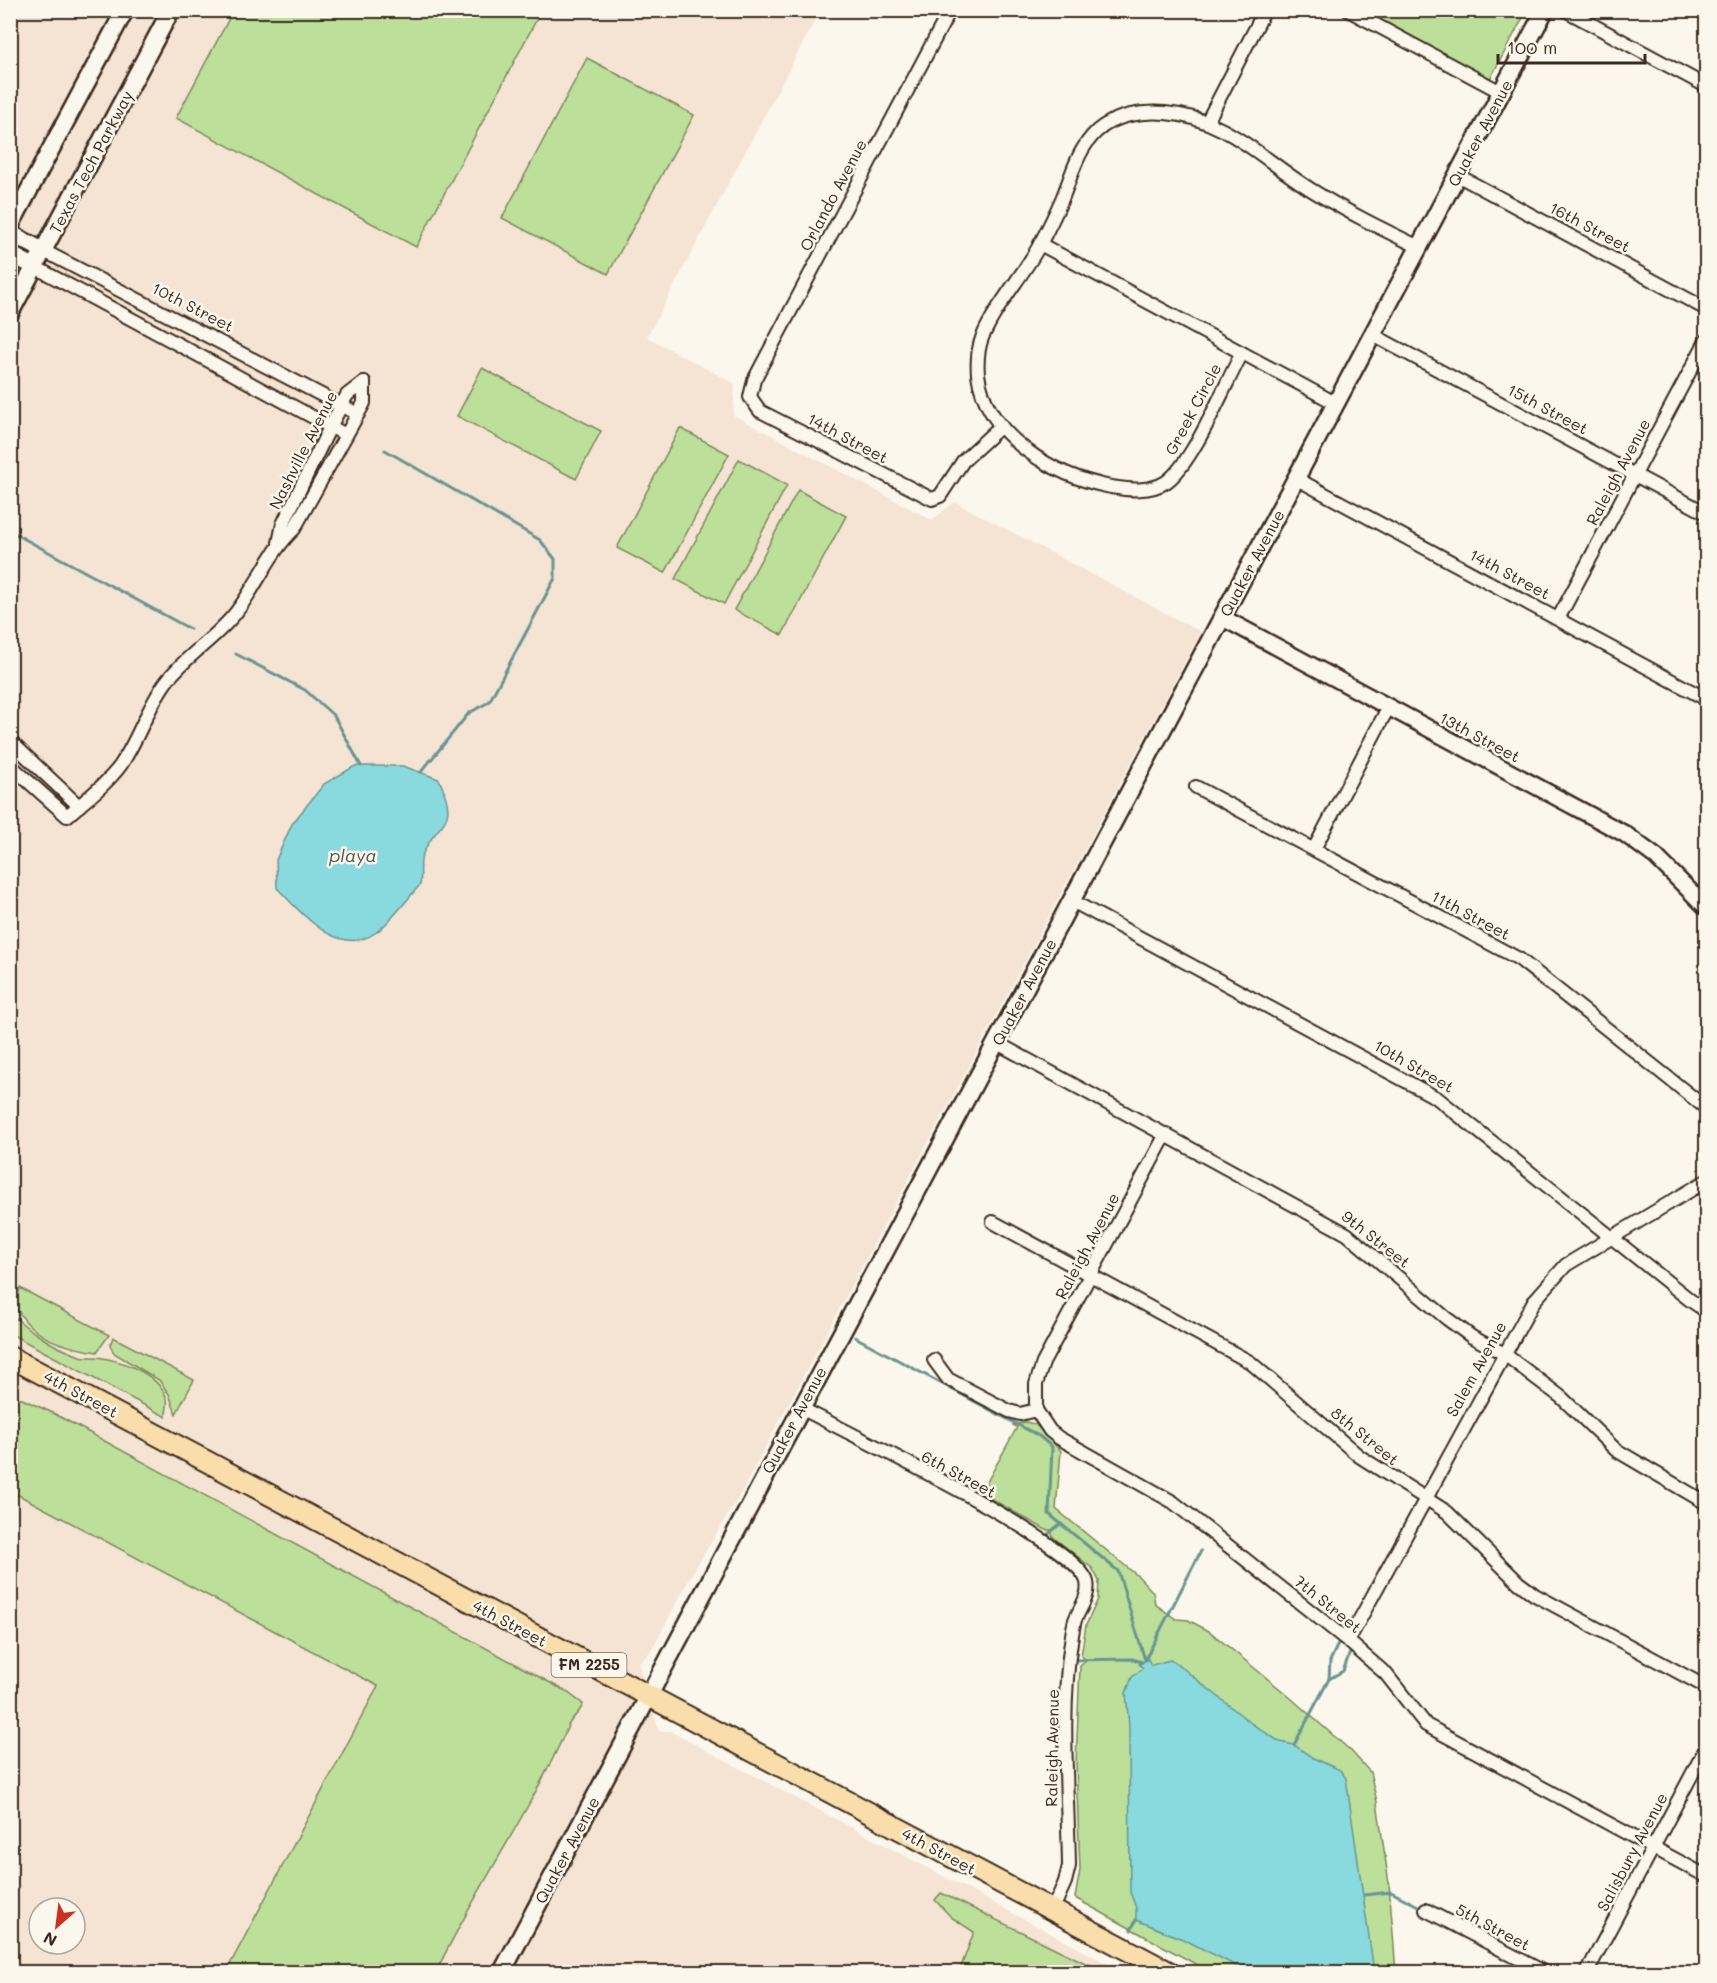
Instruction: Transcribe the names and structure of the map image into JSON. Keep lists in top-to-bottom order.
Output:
{
  "streets": {
    "main road": [
      "Quaker Avenue",
      "Texas Tech Parkway",
      "4th Street",
      "FM 2255"
    ],
    "street": [
      "Orlando Avenue",
      "16th Street",
      "10th Street",
      "Greek Circle",
      "15th Street",
      "14th Street",
      "Nashville Avenue",
      "Raleigh Avenue",
      "13th Street",
      "11th Street",
      "9th Street",
      "Salem Avenue",
      "8th Street",
      "6th Street",
      "7th Street",
      "Salisbury Avenue",
      "5th Street"
    ]
  },
  "crossings": [
    ["Quaker Avenue", "16th Street"],
    ["Quaker Avenue", "10th Street"],
    ["Quaker Avenue", "Greek Circle"],
    ["Quaker Avenue", "15th Street"],
    ["Quaker Avenue", "14th Street"],
    ["Quaker Avenue", "13th Street"],
    ["Quaker Avenue", "9th Street"],
    ["Quaker Avenue", "4th Street"],
    ["Quaker Avenue", "6th Street"],
    ["Texas Tech Parkway", "10th Street"],
    ["Orlando Avenue", "14th Street"],
    ["10th Street", "Nashville Avenue"],
    ["10th Street", "Salem Avenue"],
    ["Greek Circle", "14th Street"],
    ["15th Street", "Raleigh Avenue"],
    ["14th Street", "Raleigh Avenue"],
    ["Raleigh Avenue", "9th Street"],
    ["Raleigh Avenue", "4th Street"],
    ["Raleigh Avenue", "8th Street"],
    ["Raleigh Avenue", "6th Street"],
    ["Raleigh Avenue", "7th Street"],
    ["9th Street", "Salem Avenue"],
    ["Salem Avenue", "8th Street"],
    ["Salem Avenue", "7th Street"],
    ["7th Street", "Salisbury Avenue"]
  ],
  "water": ["playa"],
  "scale_bar": "100 m",
  "north": "bottom left"
}
